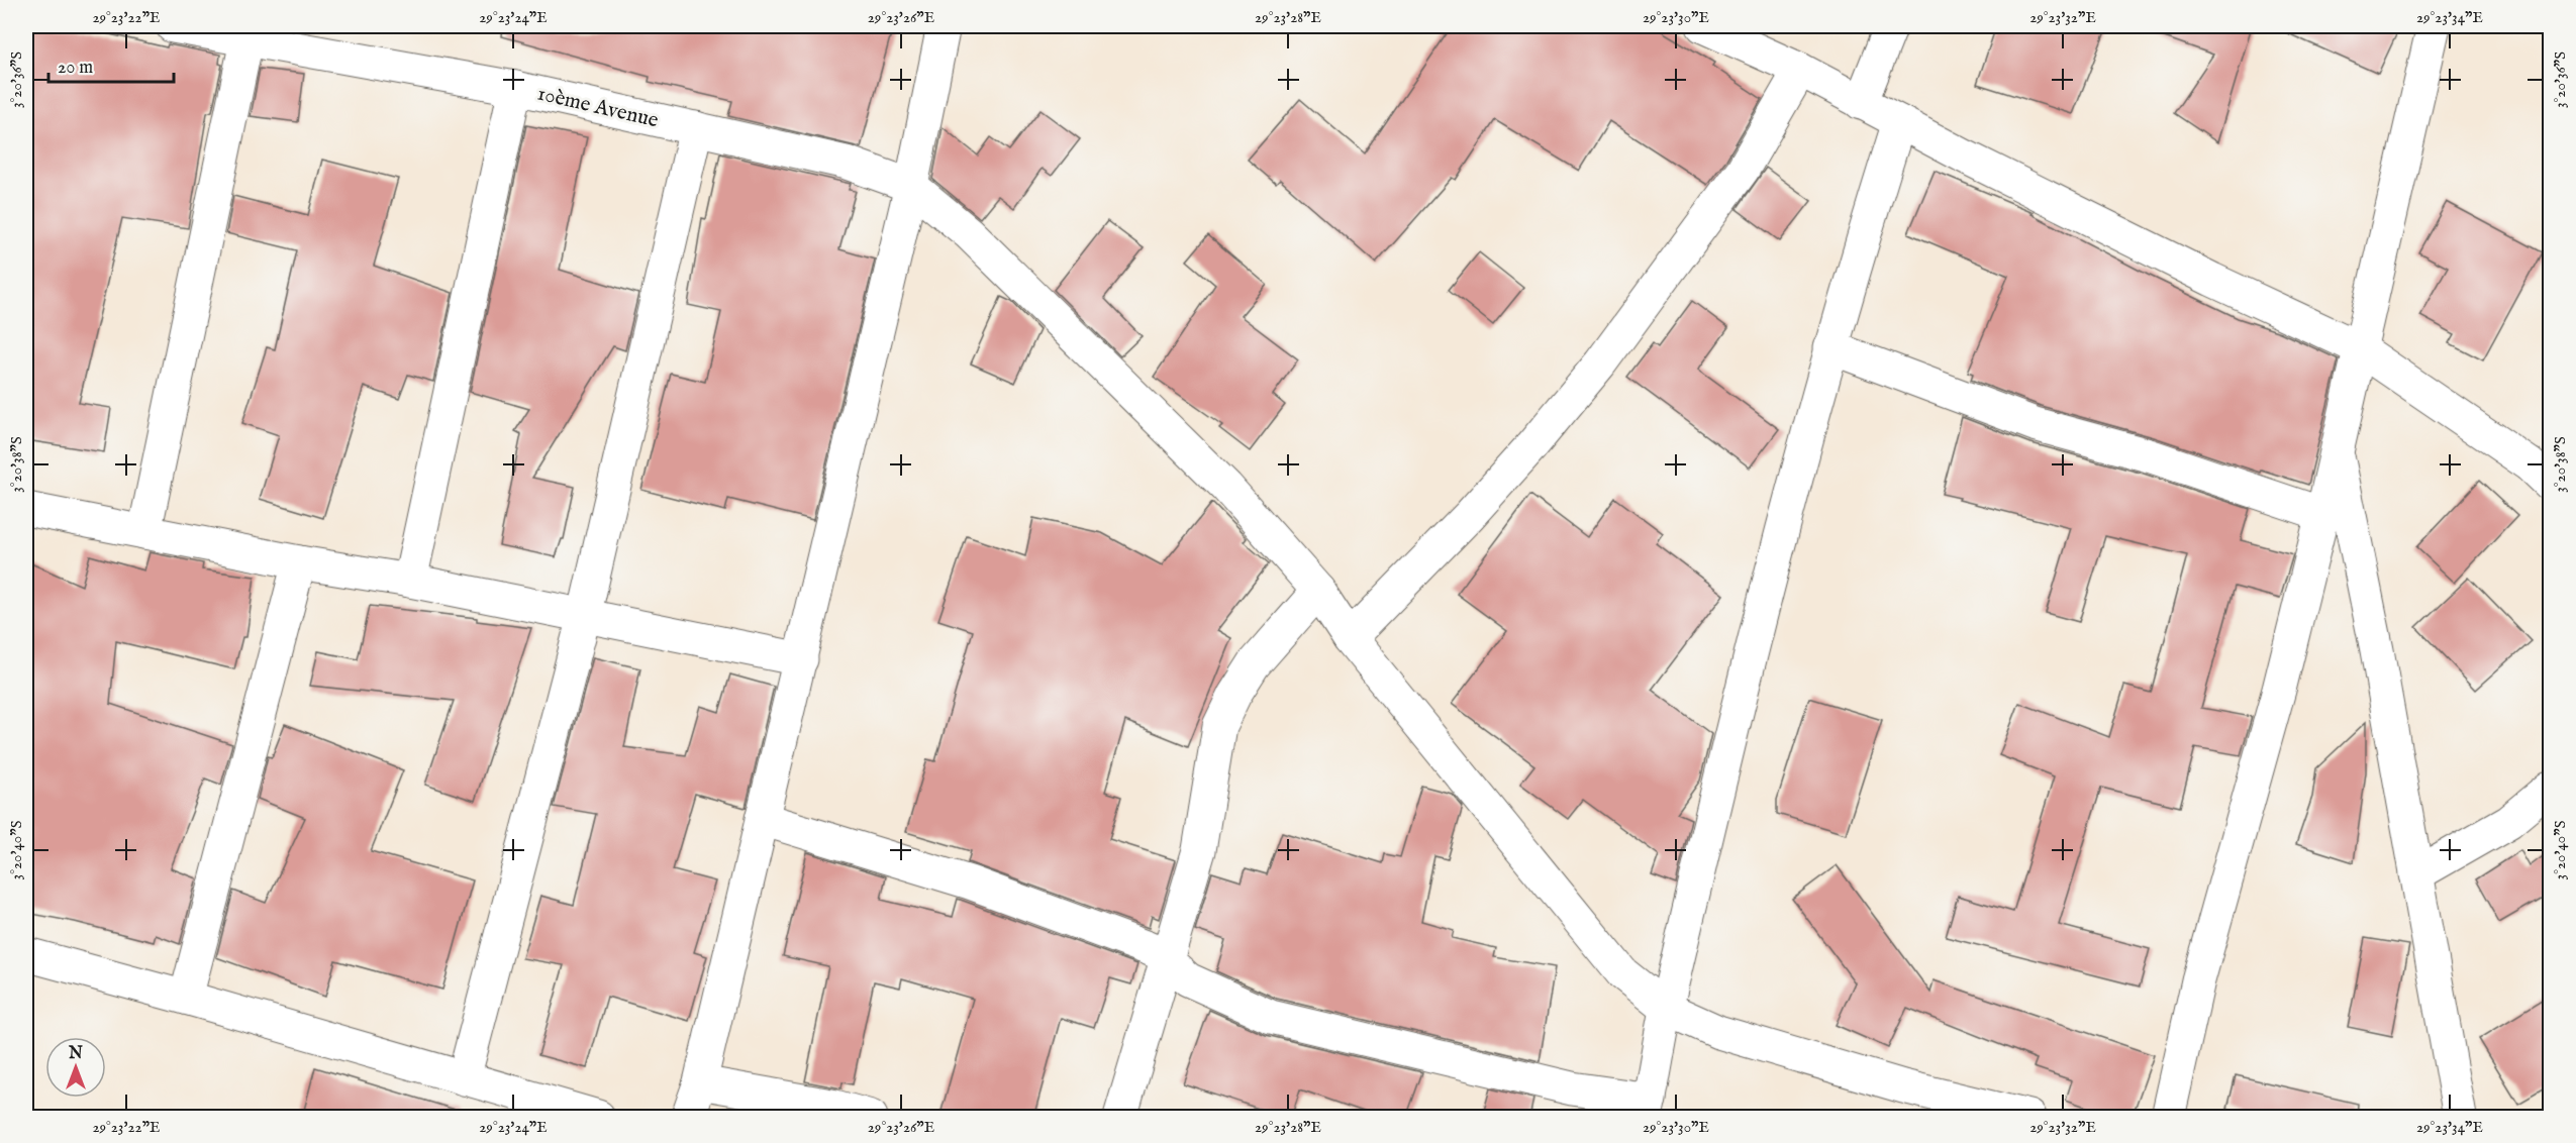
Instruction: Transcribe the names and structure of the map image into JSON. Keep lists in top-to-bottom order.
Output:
{
  "streets": {
    "street": ["10ème Avenue"]
  },
  "scale_bar": "20 m",
  "north": "top",
  "coordinates": [
    "29°23'22\"E",
    "29°23'24\"E",
    "29°23'26\"E",
    "29°23'28\"E",
    "29°23'30\"E",
    "29°23'32\"E",
    "29°23'34\"E",
    "3°20'36\"S",
    "3°20'38\"S",
    "3°20'40\"S"
  ]
}
